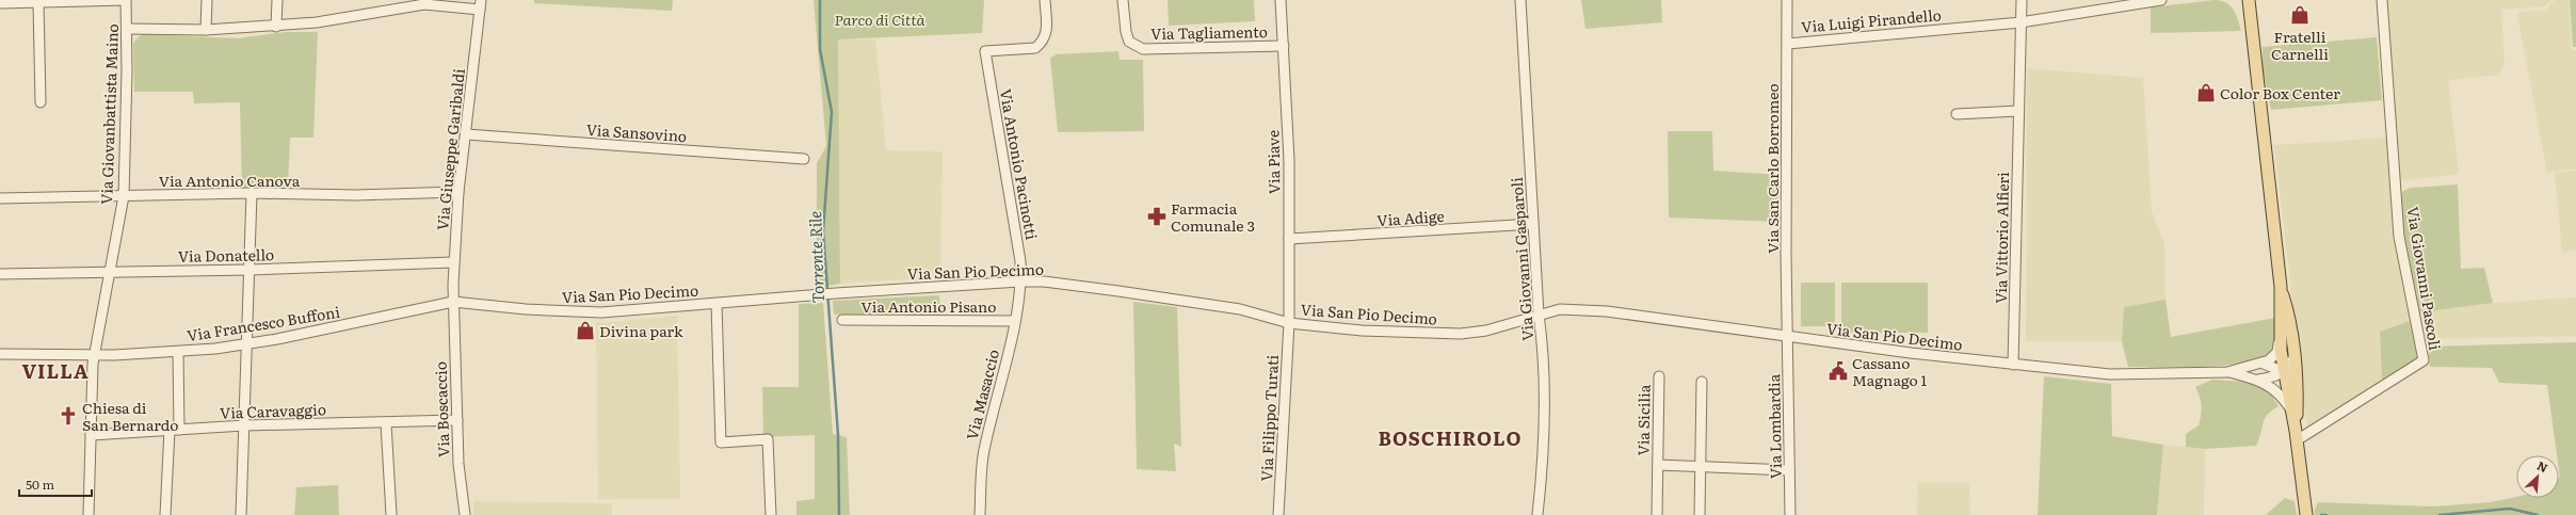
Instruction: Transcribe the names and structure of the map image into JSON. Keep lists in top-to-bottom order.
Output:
{
  "streets": {
    "street": [
      "Via Luigi Pirandello",
      "Via Tagliamento",
      "Via Giovanbattista Maino",
      "Via Sansovino",
      "Via Giuseppe Garibaldi",
      "Via Piave",
      "Via Antonio Pacinotti",
      "Via San Carlo Borromeo",
      "Via Antonio Canova",
      "Via Adige",
      "Via Vittorio Alfieri",
      "Via Donatello",
      "Via Giovanni Gasparoli",
      "Via San Pio Decimo",
      "Via Giovanni Pascoli",
      "Via Antonio Pisano",
      "Via Francesco Buffoni",
      "Via Masaccio",
      "Via Boscaccio",
      "Via Caravaggio",
      "Via Filippo Turati",
      "Via Sicilia",
      "Via Lombardia"
    ]
  },
  "crossings": [
    ["Via Luigi Pirandello", "Via San Carlo Borromeo"],
    ["Via Luigi Pirandello", "Via Vittorio Alfieri"],
    ["Via Tagliamento", "Via Piave"],
    ["Via Giovanbattista Maino", "Via Antonio Canova"],
    ["Via Giovanbattista Maino", "Via Donatello"],
    ["Via Giovanbattista Maino", "Via Francesco Buffoni"],
    ["Via Giovanbattista Maino", "Via Caravaggio"],
    ["Via Sansovino", "Via Giuseppe Garibaldi"],
    ["Via Giuseppe Garibaldi", "Via Antonio Canova"],
    ["Via Giuseppe Garibaldi", "Via Donatello"],
    ["Via Giuseppe Garibaldi", "Via San Pio Decimo"],
    ["Via Giuseppe Garibaldi", "Via Francesco Buffoni"],
    ["Via Giuseppe Garibaldi", "Via Boscaccio"],
    ["Via Piave", "Via Adige"],
    ["Via Piave", "Via San Pio Decimo"],
    ["Via Piave", "Via Filippo Turati"],
    ["Via Antonio Pacinotti", "Via San Pio Decimo"],
    ["Via Antonio Pacinotti", "Via Masaccio"],
    ["Via San Carlo Borromeo", "Via San Pio Decimo"],
    ["Via San Carlo Borromeo", "Via Lombardia"],
    ["Via Adige", "Via Giovanni Gasparoli"],
    ["Via Vittorio Alfieri", "Via San Pio Decimo"],
    ["Via Giovanni Gasparoli", "Via San Pio Decimo"],
    ["Via San Pio Decimo", "Via Francesco Buffoni"],
    ["Via San Pio Decimo", "Via Masaccio"],
    ["Via San Pio Decimo", "Via Boscaccio"],
    ["Via San Pio Decimo", "Via Filippo Turati"],
    ["Via San Pio Decimo", "Via Lombardia"],
    ["Via Antonio Pisano", "Via Masaccio"],
    ["Via Francesco Buffoni", "Via Boscaccio"],
    ["Via Boscaccio", "Via Caravaggio"],
    ["Via Sicilia", "Via Lombardia"]
  ],
  "districts": ["VILLA", "BOSCHIROLO"],
  "water": ["Torrente Rile"],
  "parks": ["Parco di Città"],
  "places": {
    "shop": ["Fratelli Carnelli", "Color Box Center", "Divina park"],
    "pharmacy": ["Farmacia Comunale 3"],
    "public building": ["Cassano Magnago 1"],
    "church": ["Chiesa di San Bernardo"]
  },
  "scale_bar": "50 m",
  "north": "top right"
}
